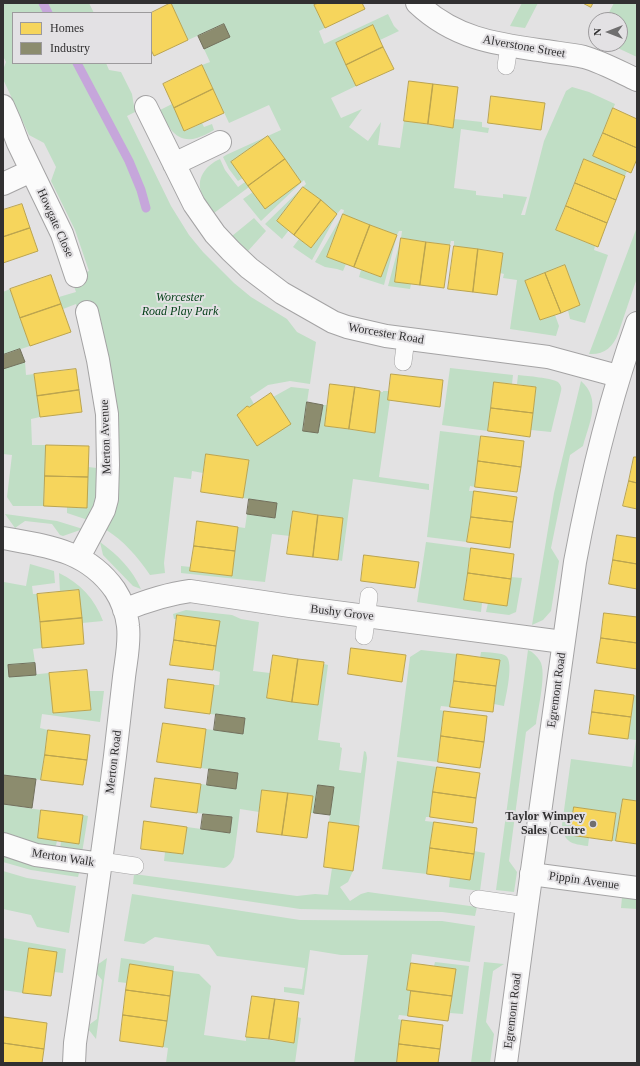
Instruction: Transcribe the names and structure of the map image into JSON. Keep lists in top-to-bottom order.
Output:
{
  "streets": {
    "street": [
      "Alverstone Street",
      "Howgate Close",
      "Worcester Road",
      "Merton Avenue",
      "Bushy Grove",
      "Egremont Road",
      "Merton Road",
      "Merton Walk",
      "Pippin Avenue"
    ]
  },
  "crossings": [
    ["Worcester Road", "Egremont Road"],
    ["Merton Avenue", "Merton Road"],
    ["Bushy Grove", "Egremont Road"],
    ["Bushy Grove", "Merton Road"],
    ["Egremont Road", "Pippin Avenue"],
    ["Merton Road", "Merton Walk"]
  ],
  "parks": ["Worcester Road Play Park"],
  "places": ["Taylor Wimpey Sales Centre"],
  "legend": ["Homes", "Industry"],
  "north": "left"
}
